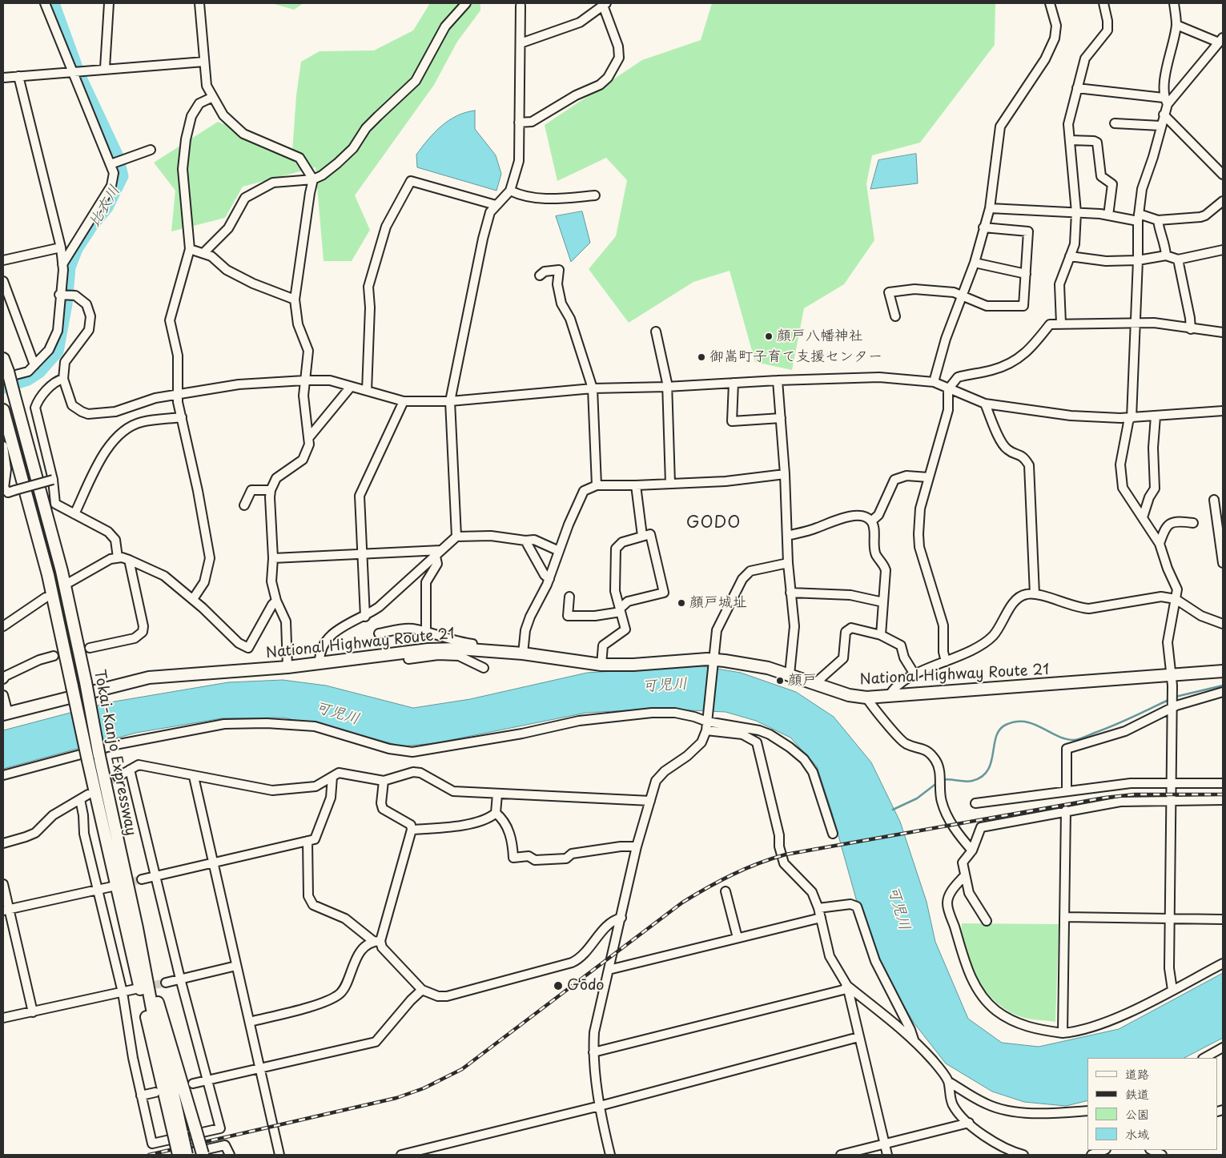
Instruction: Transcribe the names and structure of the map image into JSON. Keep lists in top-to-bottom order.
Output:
{
  "streets": {
    "highway": ["National Highway Route 21", "Tokai-Kanjo Expressway"]
  },
  "districts": ["GODO"],
  "water": ["比衣川", "可児川"],
  "places": [
    "顔戸八幡神社",
    "御嵩町子育て支援センター",
    "顔戸城址",
    "顔戸",
    "Gōdo"
  ],
  "legend": [
    "道路",
    "鉄道",
    "公園",
    "水域"
  ]
}
